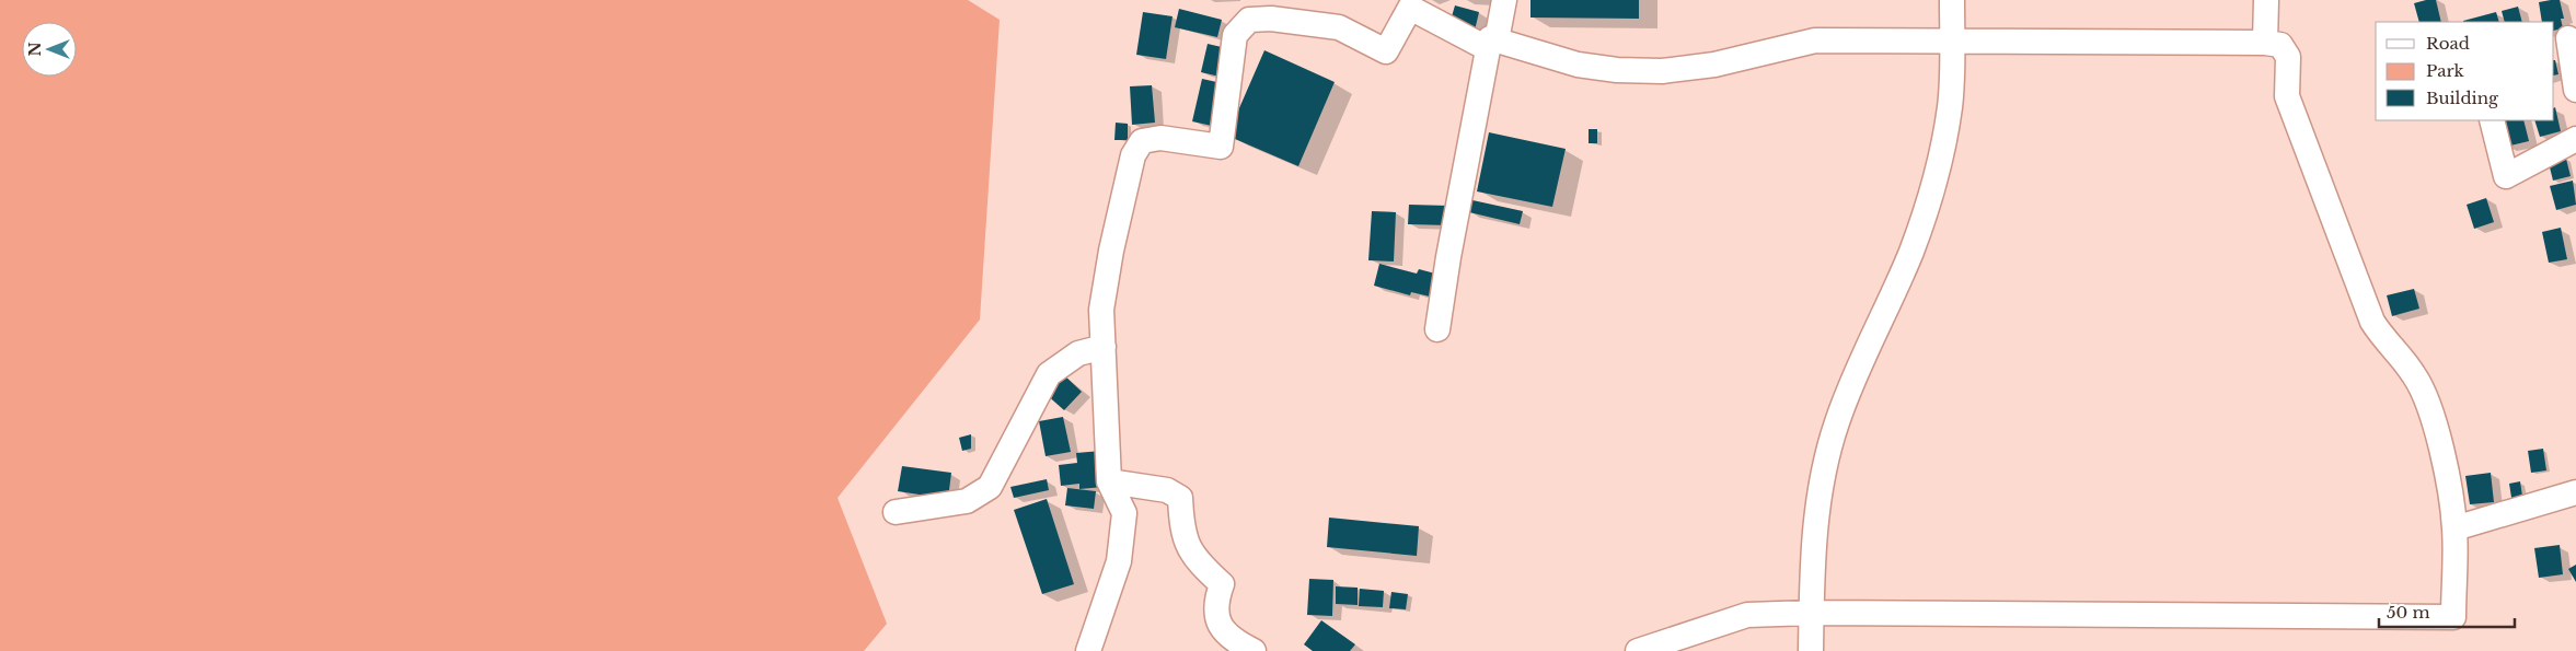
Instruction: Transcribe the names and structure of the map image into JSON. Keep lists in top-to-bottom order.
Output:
{
  "legend": ["Road", "Park", "Building"],
  "scale_bar": "50 m",
  "north": "left"
}
